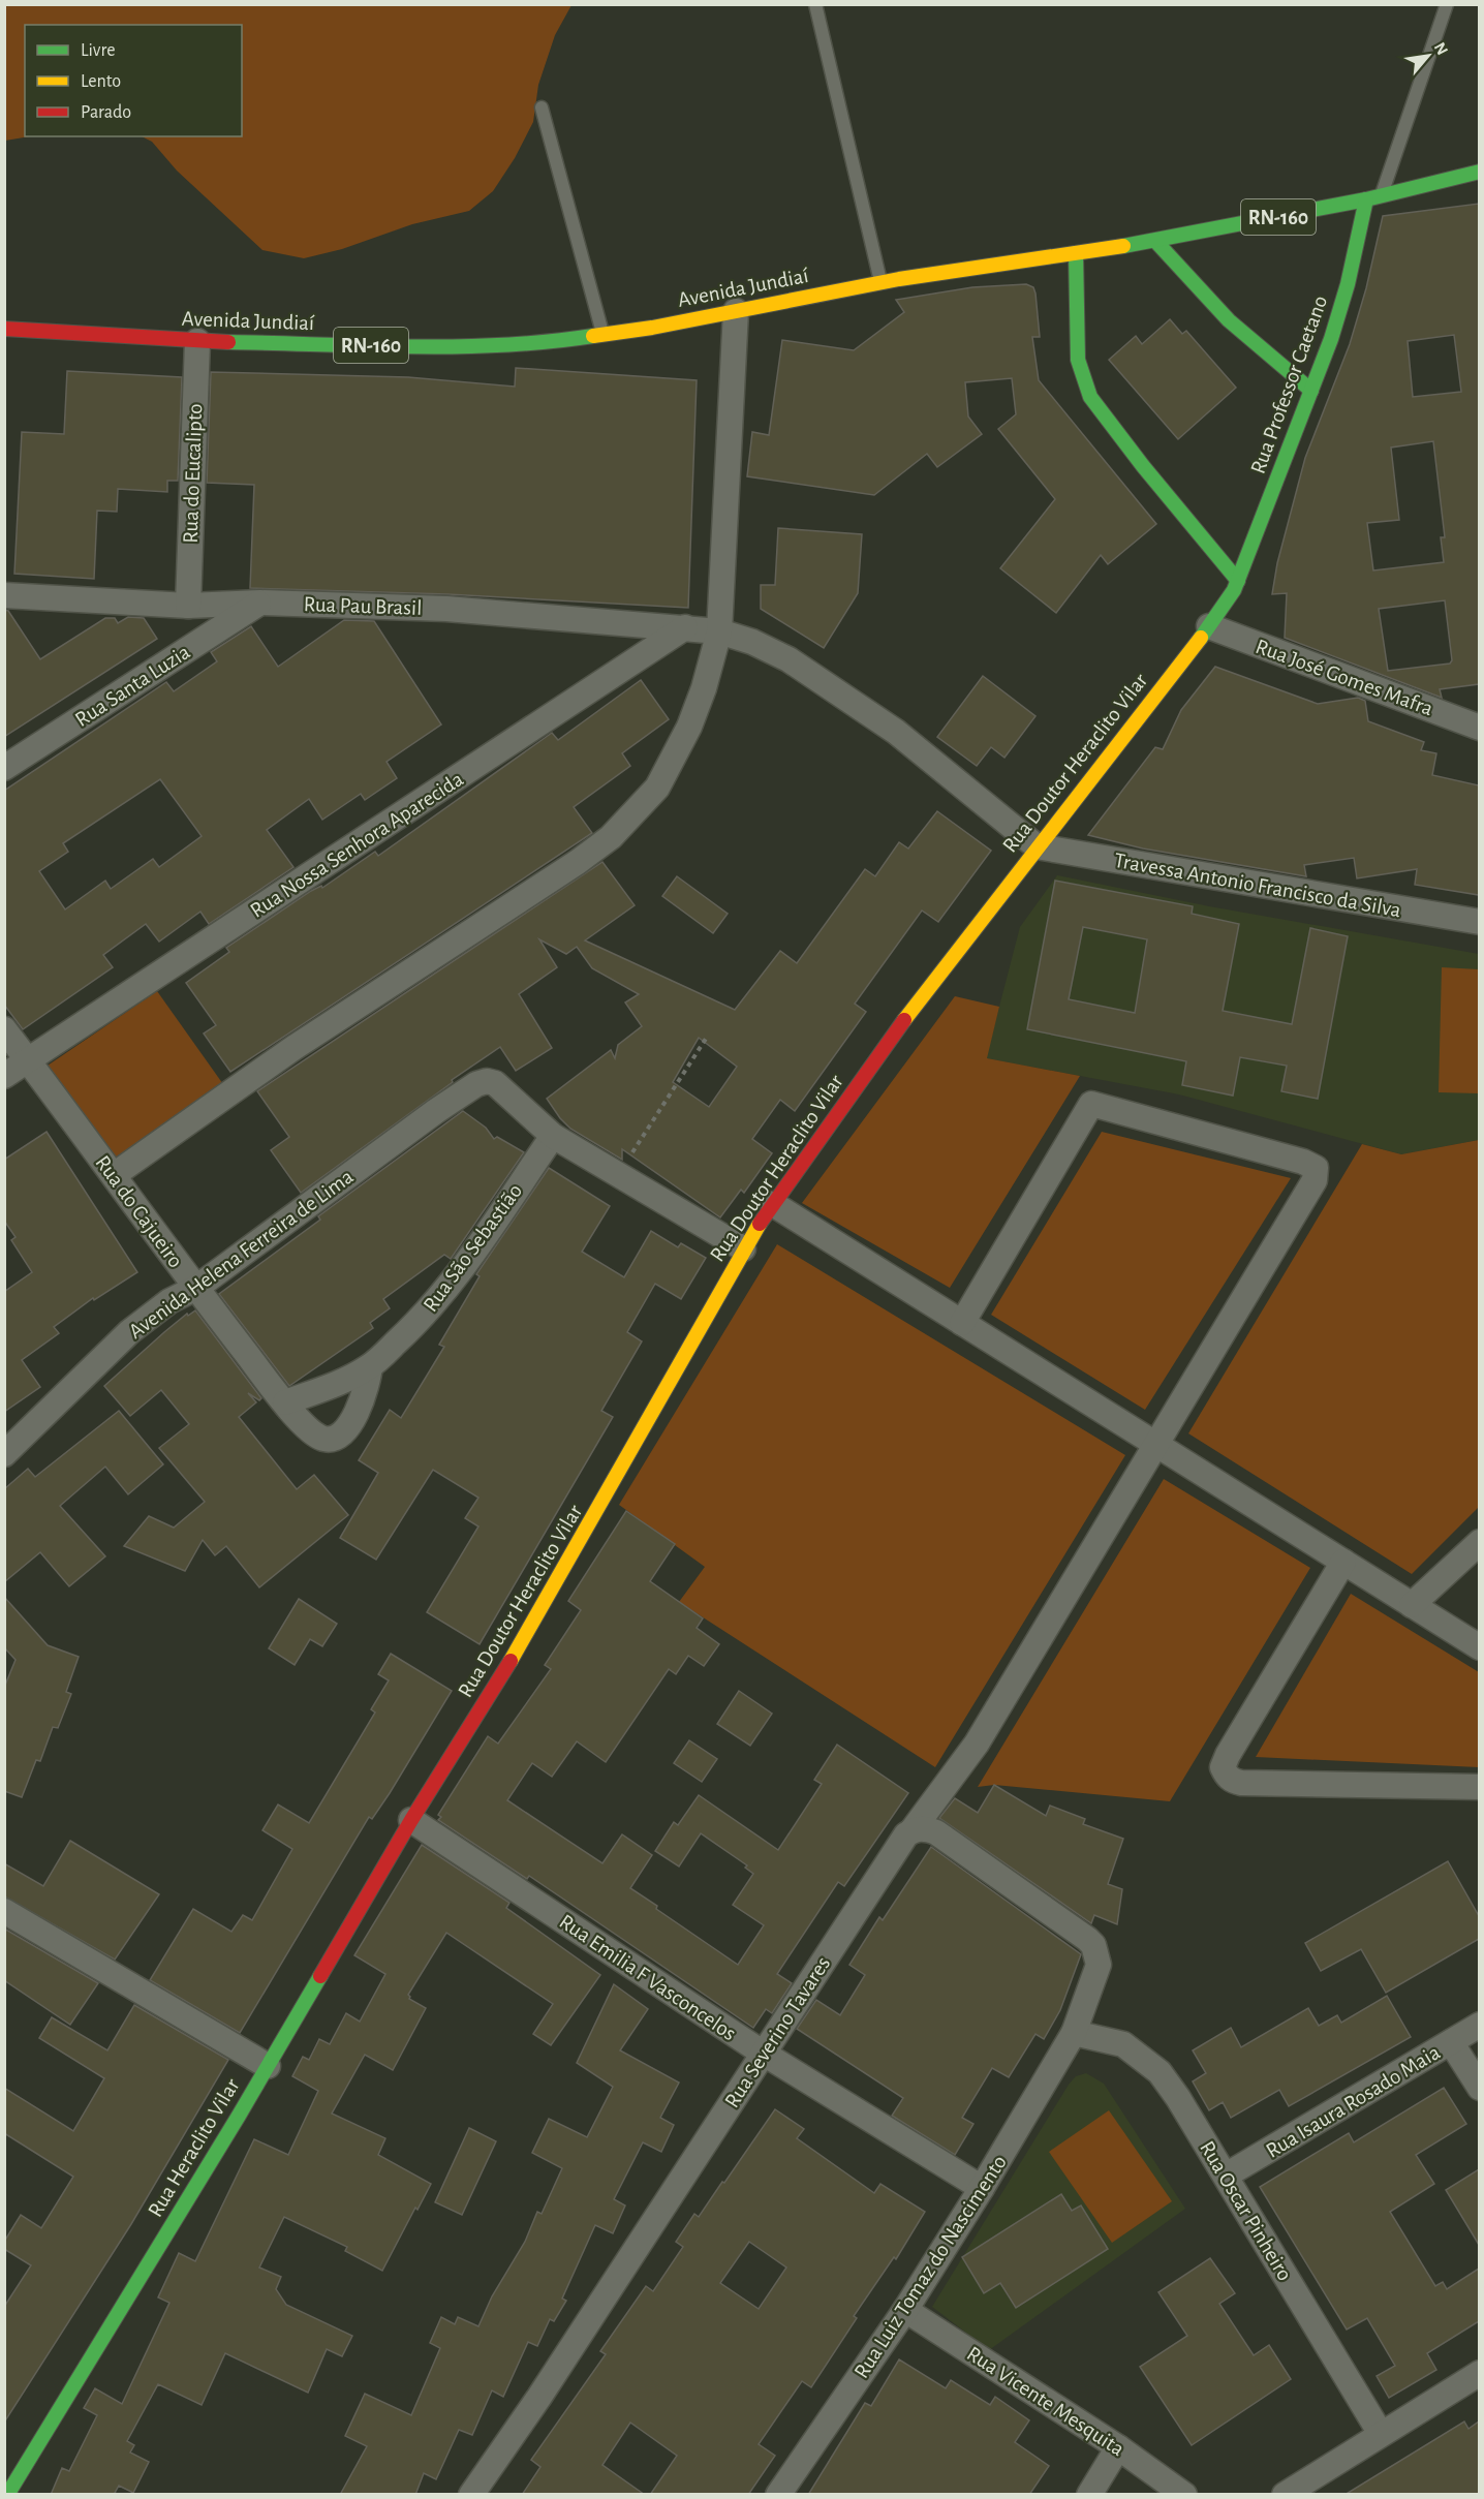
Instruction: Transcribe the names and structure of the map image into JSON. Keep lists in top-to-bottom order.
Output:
{
  "streets": {
    "street": [
      "RN-160",
      "Avenida Jundiaí",
      "Rua Professor Caetano",
      "Rua do Eucalipto",
      "Rua Pau Brasil",
      "Rua José Gomes Mafra",
      "Rua Santa Luzia",
      "Rua Doutor Heraclito Vilar",
      "Rua Nossa Senhora Aparecida",
      "Travessa Antonio Francisco da Silva",
      "Rua do Cajueiro",
      "Rua São Sebastião",
      "Avenida Helena Ferreira de Lima",
      "Rua Emilia F Vasconcelos",
      "Rua Severino Tavares",
      "Rua Isaura Rosado Maia",
      "Rua Heraclito Vilar",
      "Rua Oscar Pinheiro",
      "Rua Luiz Tomaz do Nascimento",
      "Rua Vicente Mesquita"
    ]
  },
  "crossings": [
    ["Avenida Jundiaí", "Rua Professor Caetano"],
    ["Avenida Jundiaí", "Rua do Eucalipto"],
    ["Rua Professor Caetano", "Rua Doutor Heraclito Vilar"],
    ["Rua do Eucalipto", "Rua Pau Brasil"],
    ["Rua Pau Brasil", "Rua Santa Luzia"],
    ["Rua Pau Brasil", "Rua Doutor Heraclito Vilar"],
    ["Rua Pau Brasil", "Rua Nossa Senhora Aparecida"],
    ["Rua Pau Brasil", "Travessa Antonio Francisco da Silva"],
    ["Rua José Gomes Mafra", "Rua Doutor Heraclito Vilar"],
    ["Rua Doutor Heraclito Vilar", "Travessa Antonio Francisco da Silva"],
    ["Rua Doutor Heraclito Vilar", "Rua Emilia F Vasconcelos"],
    ["Rua Doutor Heraclito Vilar", "Rua Heraclito Vilar"],
    ["Rua Nossa Senhora Aparecida", "Rua do Cajueiro"],
    ["Rua do Cajueiro", "Rua São Sebastião"],
    ["Rua do Cajueiro", "Avenida Helena Ferreira de Lima"],
    ["Rua São Sebastião", "Avenida Helena Ferreira de Lima"],
    ["Rua Emilia F Vasconcelos", "Rua Severino Tavares"],
    ["Rua Emilia F Vasconcelos", "Rua Heraclito Vilar"],
    ["Rua Emilia F Vasconcelos", "Rua Luiz Tomaz do Nascimento"],
    ["Rua Isaura Rosado Maia", "Rua Oscar Pinheiro"],
    ["Rua Oscar Pinheiro", "Rua Luiz Tomaz do Nascimento"],
    ["Rua Luiz Tomaz do Nascimento", "Rua Vicente Mesquita"]
  ],
  "legend": ["Livre", "Lento", "Parado"],
  "north": "top right"
}
